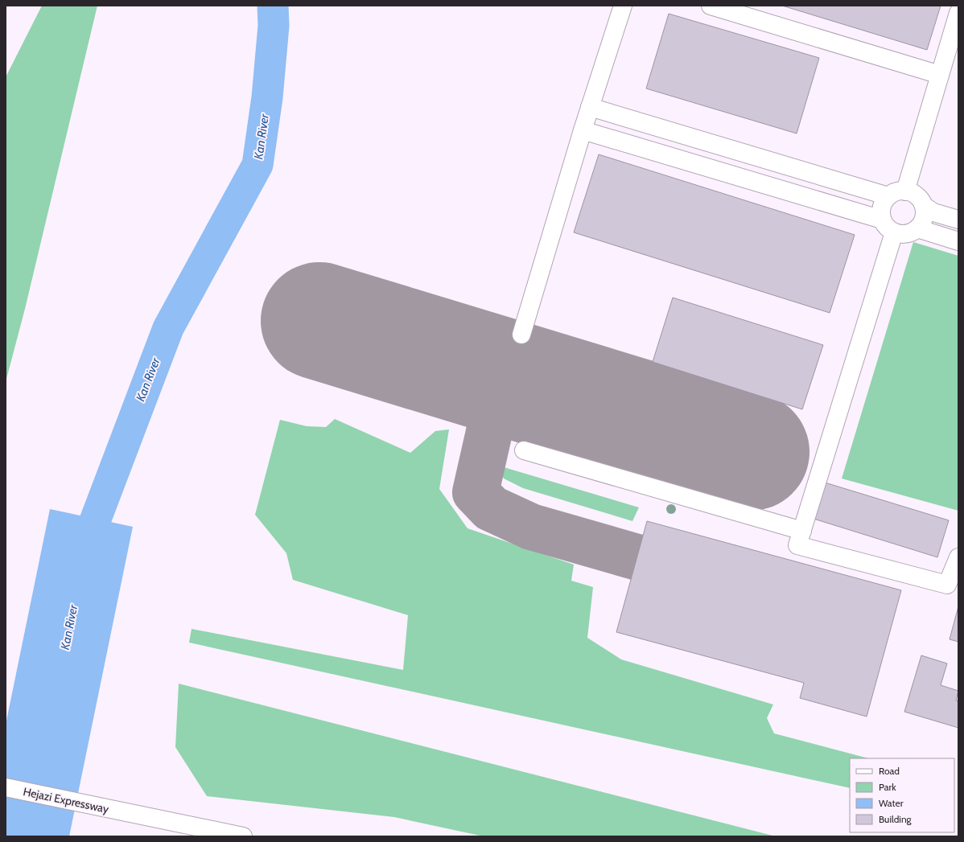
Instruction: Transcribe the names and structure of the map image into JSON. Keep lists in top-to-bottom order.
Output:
{
  "streets": {
    "main road": ["Hejazi Expressway"]
  },
  "water": ["Kan River"],
  "legend": [
    "Road",
    "Park",
    "Water",
    "Building"
  ]
}
